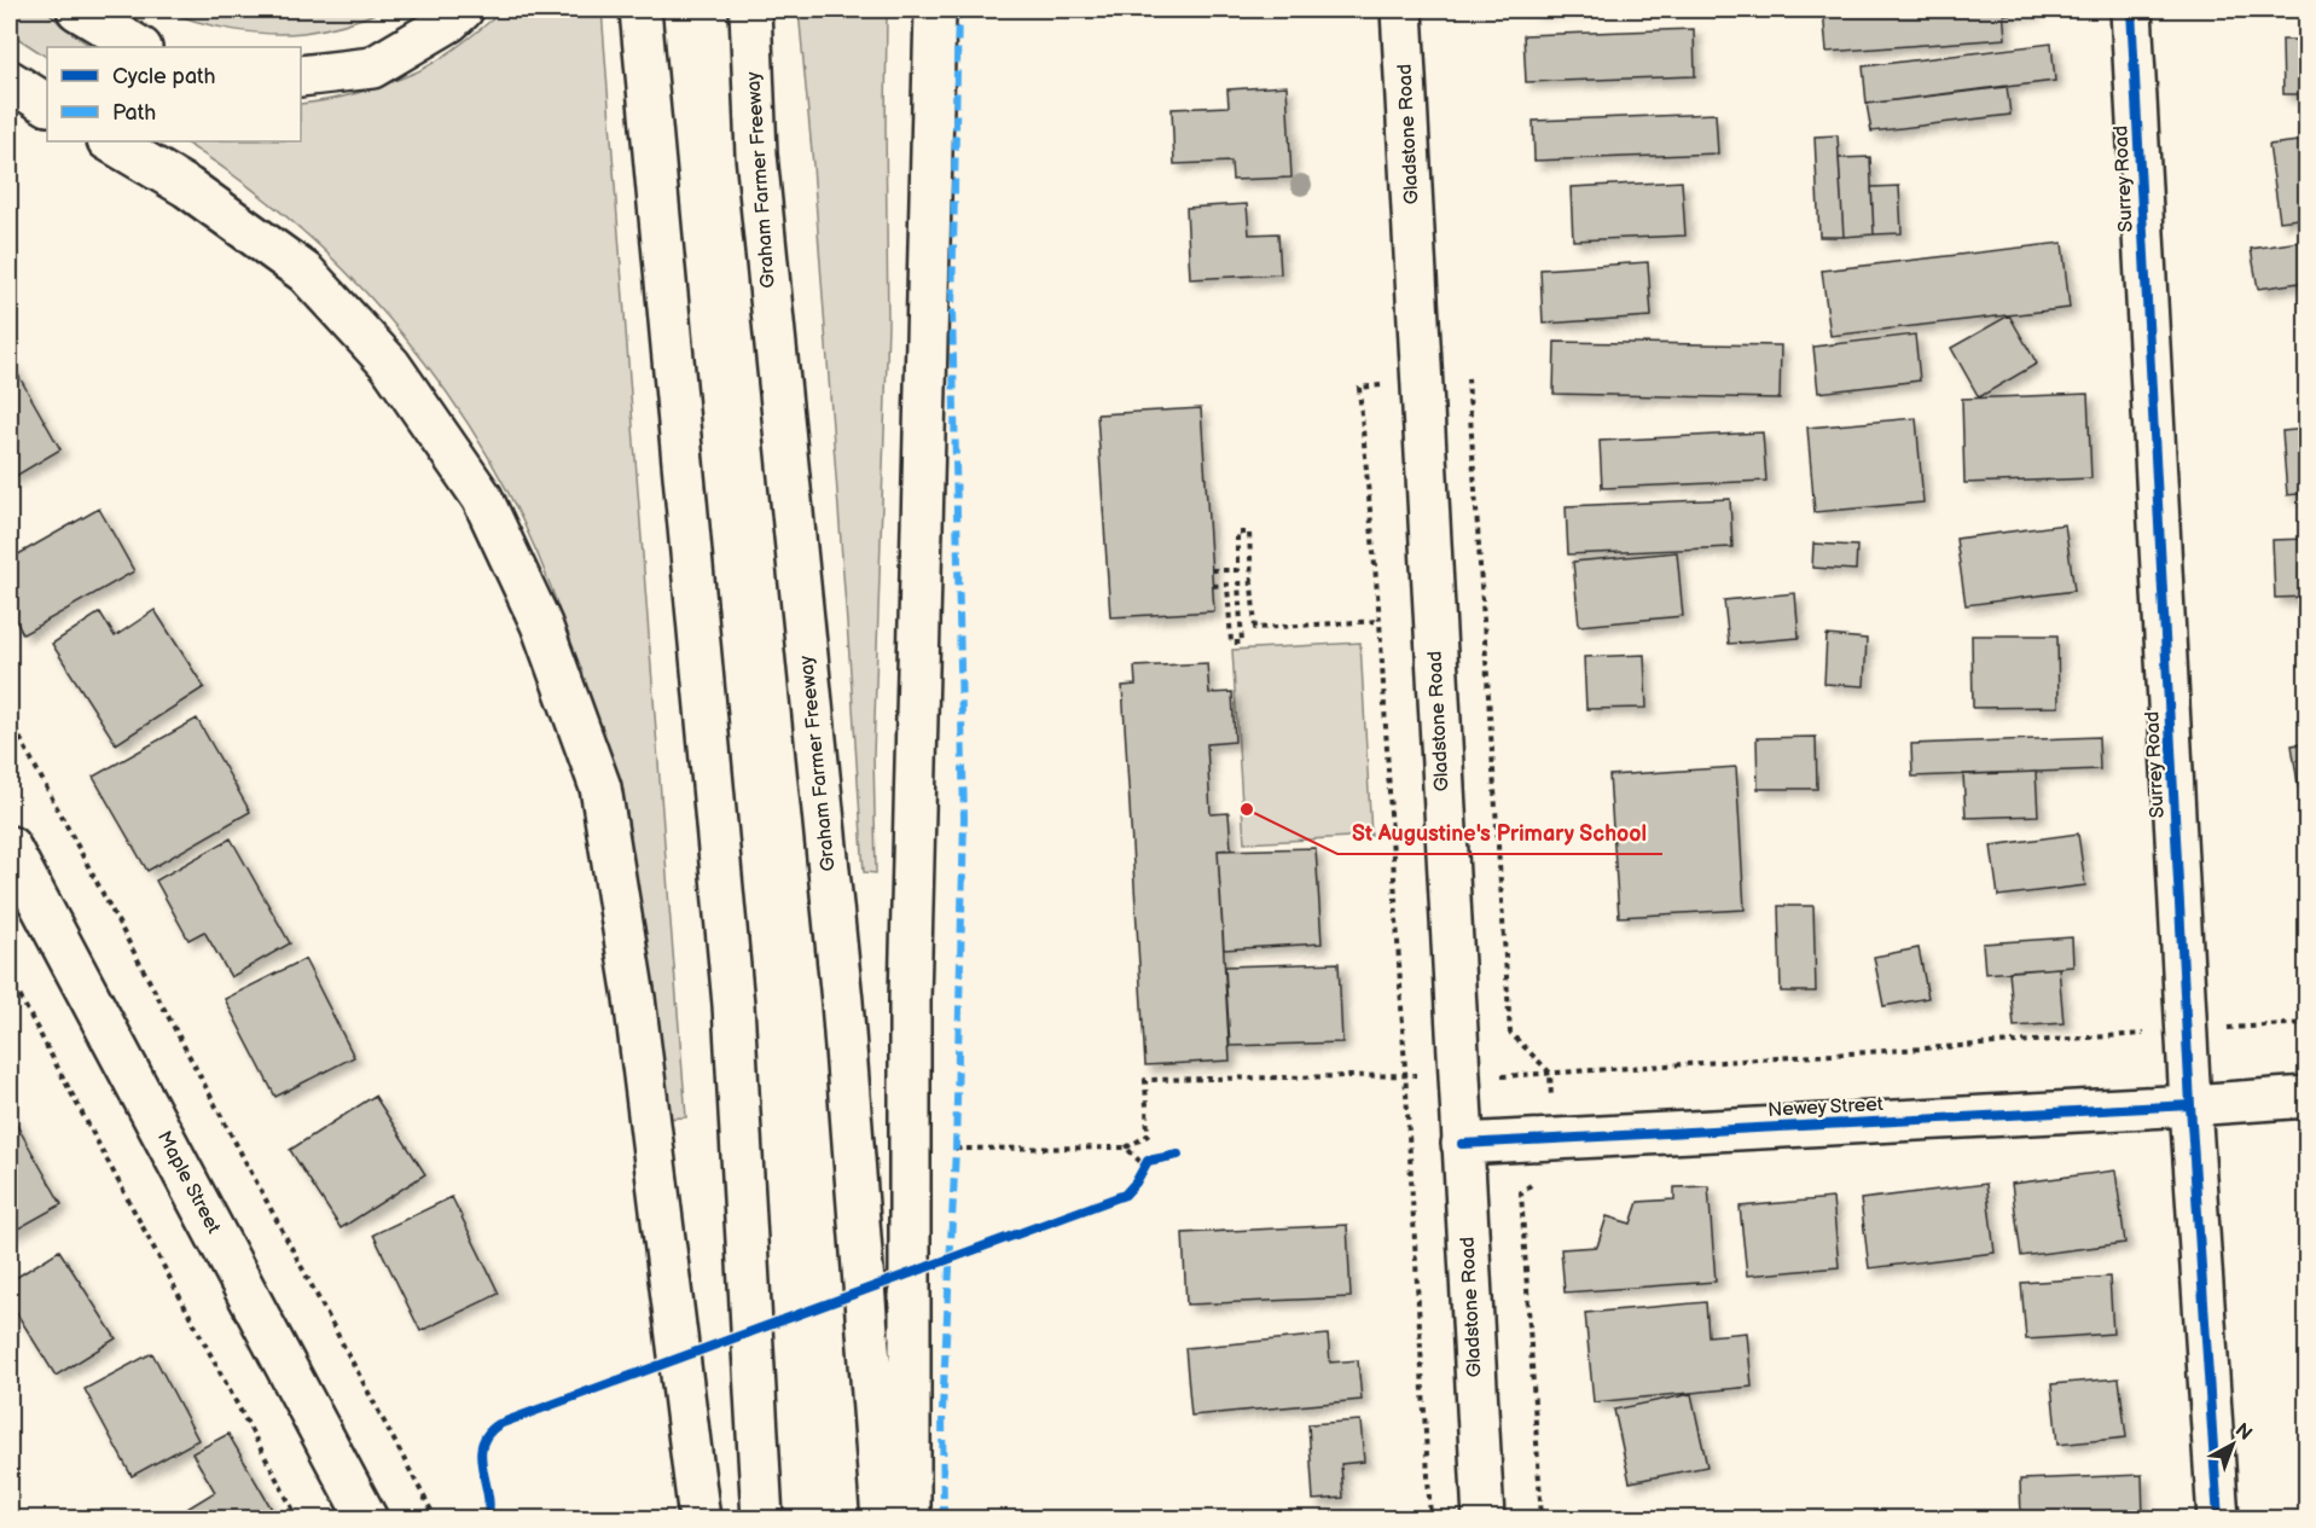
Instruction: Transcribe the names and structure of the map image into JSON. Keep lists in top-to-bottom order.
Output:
{
  "streets": {
    "main road": [
      "Gladstone Road",
      "Surrey Road",
      "Graham Farmer Freeway",
      "Newey Street",
      "Maple Street"
    ]
  },
  "crossings": [
    ["Gladstone Road", "Newey Street"],
    ["Surrey Road", "Newey Street"]
  ],
  "places": ["St Augustine's Primary School"],
  "legend": ["Cycle path", "Path"],
  "north": "top right"
}
